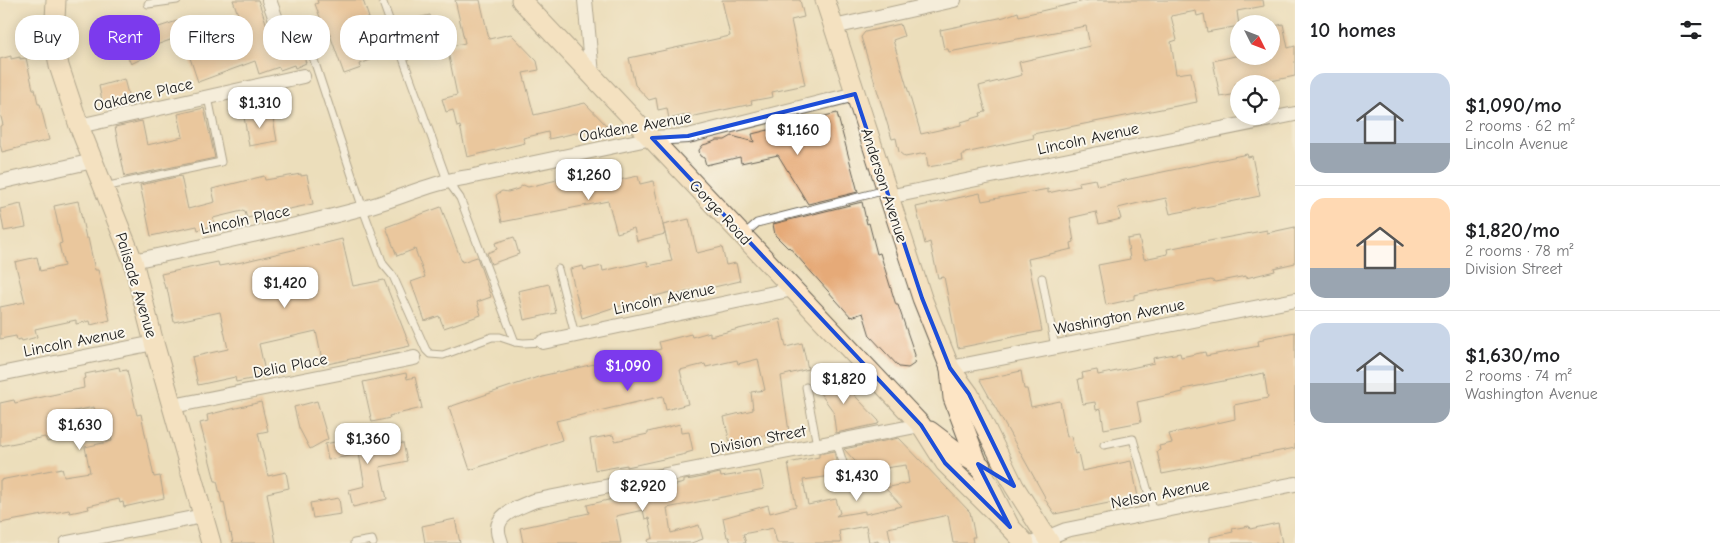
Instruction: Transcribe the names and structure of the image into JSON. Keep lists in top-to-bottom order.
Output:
{
  "streets": {
    "main road": ["Anderson Avenue", "Gorge Road", "Palisade Avenue"],
    "street": [
      "Oakdene Place",
      "Oakdene Avenue",
      "Lincoln Avenue",
      "Lincoln Place",
      "Washington Avenue",
      "Delia Place",
      "Division Street",
      "Nelson Avenue"
    ]
  },
  "crossings": [
    ["Oakdene Place", "Palisade Avenue"],
    ["Oakdene Avenue", "Anderson Avenue"],
    ["Oakdene Avenue", "Gorge Road"],
    ["Oakdene Avenue", "Lincoln Place"],
    ["Lincoln Avenue", "Anderson Avenue"],
    ["Lincoln Avenue", "Gorge Road"],
    ["Lincoln Avenue", "Palisade Avenue"],
    ["Anderson Avenue", "Gorge Road"],
    ["Anderson Avenue", "Washington Avenue"],
    ["Anderson Avenue", "Nelson Avenue"],
    ["Gorge Road", "Division Street"],
    ["Lincoln Place", "Palisade Avenue"],
    ["Palisade Avenue", "Delia Place"]
  ],
  "north": "bottom right",
  "page": {
    "heading": "10 homes",
    "chip": [
      "Buy",
      "Rent",
      "Filters",
      "New",
      "Apartment"
    ],
    "list": [
      {
        "name": "$1,090/mo",
        "note": "2 rooms · 62 m² · Lincoln Avenue"
      },
      {
        "name": "$1,820/mo",
        "note": "2 rooms · 78 m² · Division Street"
      },
      {
        "name": "$1,630/mo",
        "note": "2 rooms · 74 m² · Washington Avenue"
      }
    ],
    "price": [
      "$1,310",
      "$1,160",
      "$1,260",
      "$1,420",
      "$1,090",
      "$1,820",
      "$1,630",
      "$1,360",
      "$1,430",
      "$2,920"
    ]
  }
}
